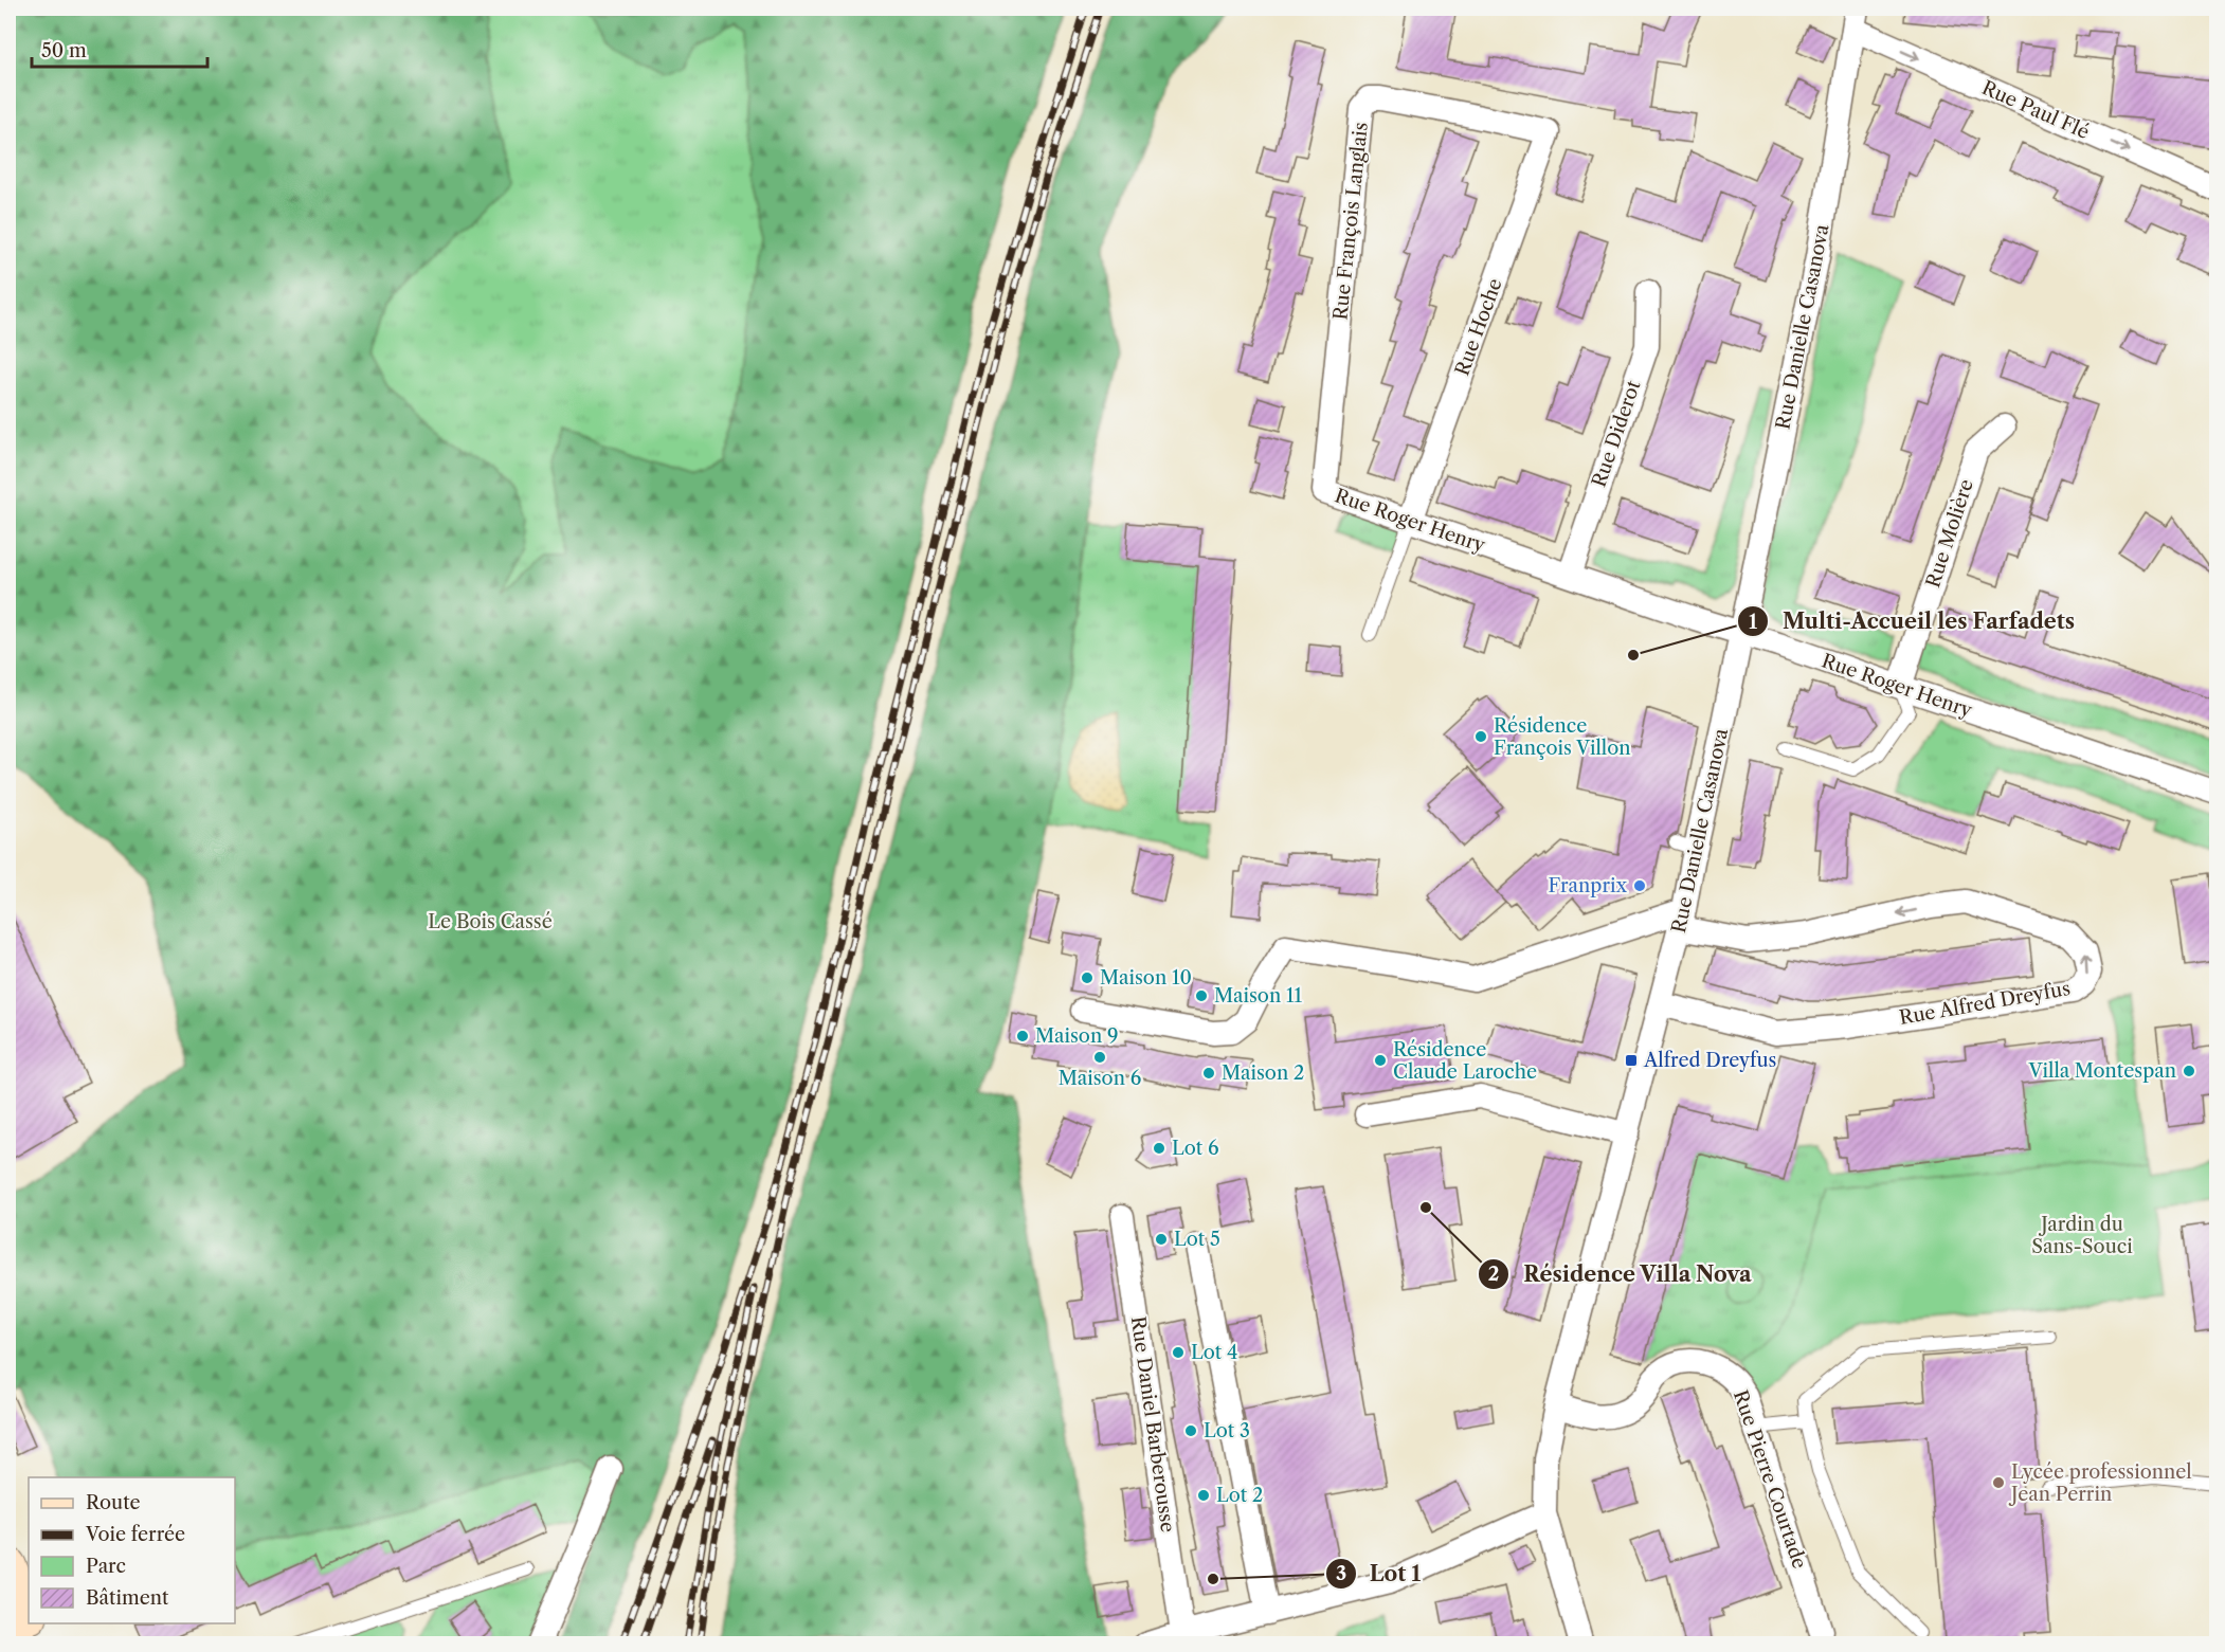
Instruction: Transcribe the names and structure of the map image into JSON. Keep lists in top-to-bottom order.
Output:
{
  "streets": {
    "street": [
      "Rue Paul Flé",
      "Rue François Langlais",
      "Rue Hoche",
      "Rue Danielle Casanova",
      "Rue Diderot",
      "Rue Roger Henry",
      "Rue Molière",
      "Rue Alfred Dreyfus",
      "Rue Daniel Barberousse",
      "Rue Pierre Courtade"
    ]
  },
  "crossings": [
    ["Rue Paul Flé", "Rue Danielle Casanova"],
    ["Rue François Langlais", "Rue Hoche"],
    ["Rue François Langlais", "Rue Roger Henry"],
    ["Rue Hoche", "Rue Roger Henry"],
    ["Rue Danielle Casanova", "Rue Roger Henry"],
    ["Rue Danielle Casanova", "Rue Alfred Dreyfus"],
    ["Rue Danielle Casanova", "Rue Pierre Courtade"],
    ["Rue Diderot", "Rue Roger Henry"],
    ["Rue Roger Henry", "Rue Molière"]
  ],
  "one_way": ["Rue Paul Flé"],
  "parks": ["Le Bois Cassé", "Jardin du Sans-Souci"],
  "places": {
    "other": [
      "Multi-Accueil les Farfadets",
      "Résidence François Villon",
      "Franprix",
      "Maison 10",
      "Maison 11",
      "Maison 9",
      "Maison 6",
      "Résidence Claude Laroche",
      "Villa Montespan",
      "Maison 2",
      "Lot 6",
      "Résidence Villa Nova",
      "Lot 5",
      "Lot 4",
      "Lot 3",
      "Lycée professionnel Jean Perrin",
      "Lot 2",
      "Lot 1"
    ],
    "transit": ["Alfred Dreyfus"]
  },
  "legend": [
    "Route",
    "Voie ferrée",
    "Parc",
    "Bâtiment"
  ],
  "scale_bar": "50 m"
}
